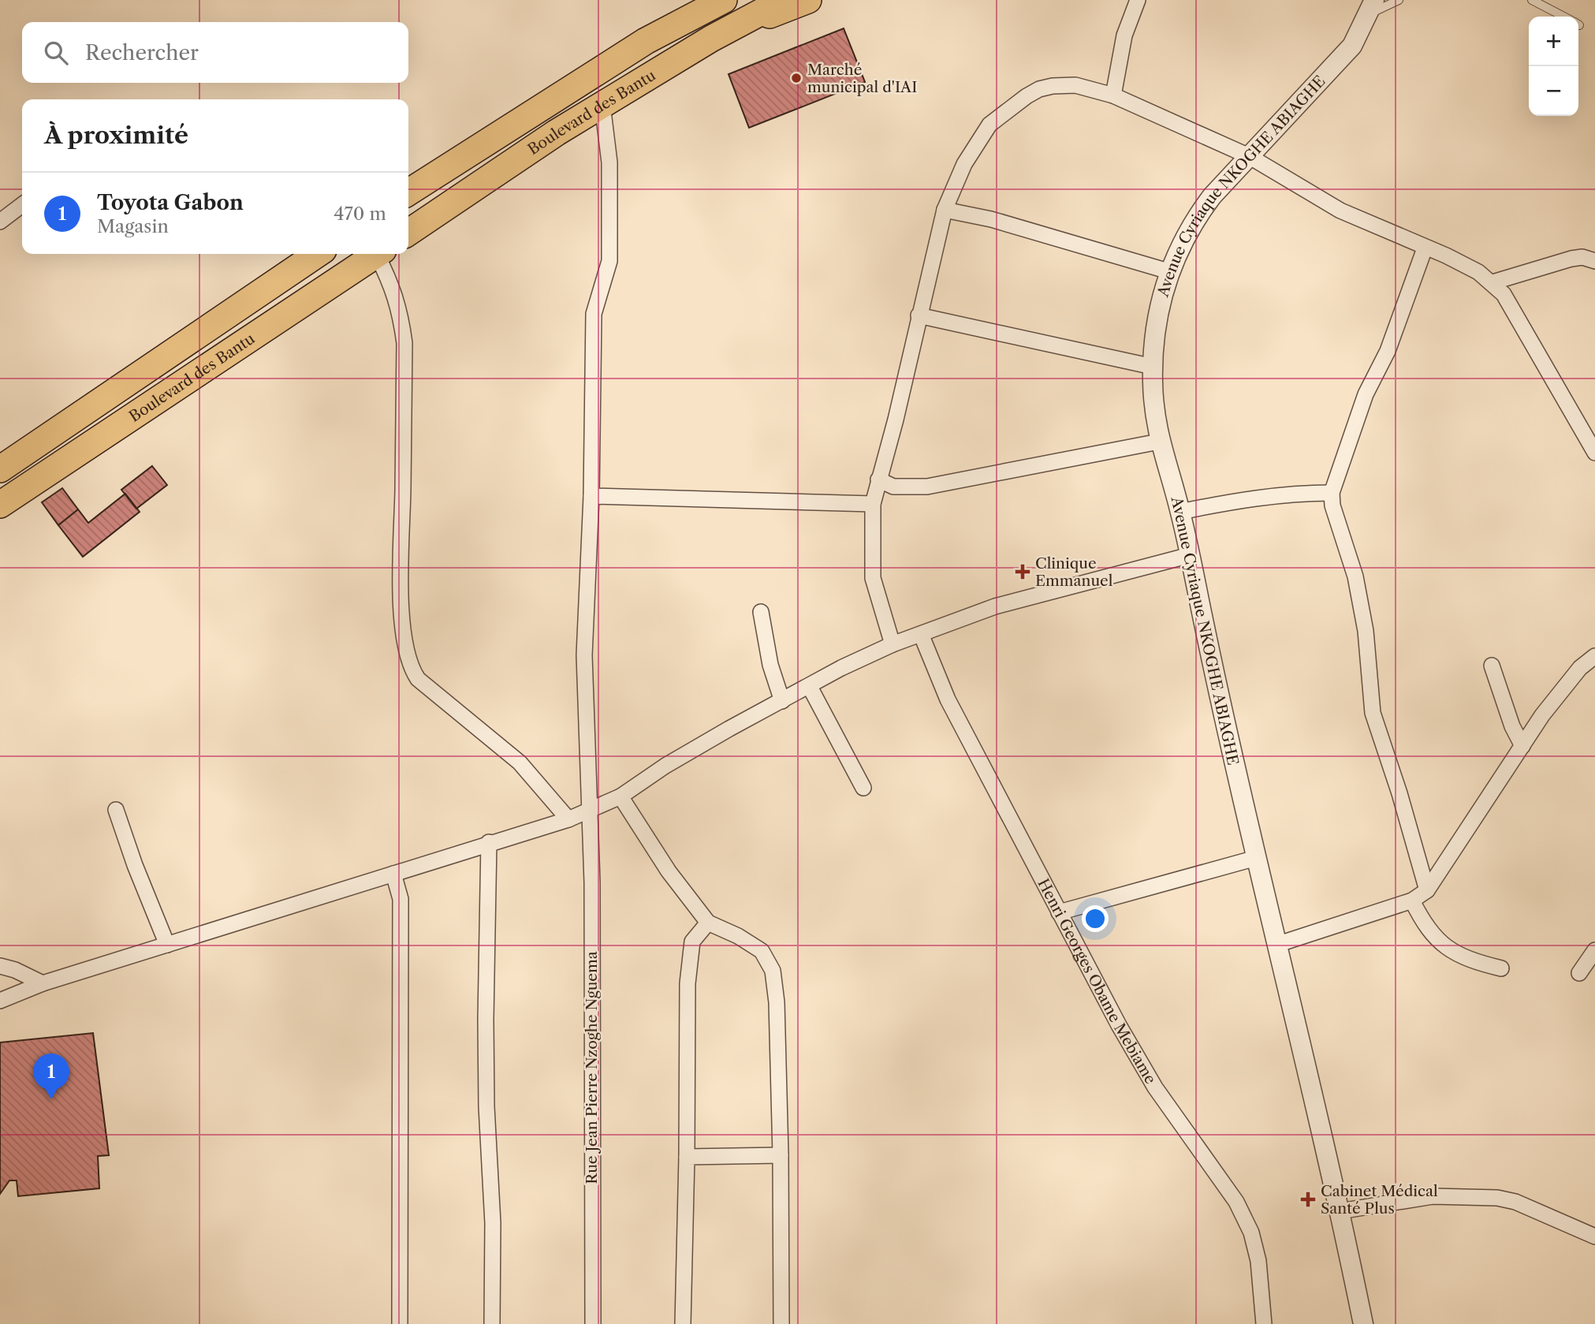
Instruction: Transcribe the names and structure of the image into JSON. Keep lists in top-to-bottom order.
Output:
{
  "streets": {
    "highway": ["Boulevard des Bantu"],
    "street": ["Avenue Cyriaque NKOGHE ABIAGHE", "Henri Georges Obame Mebiame", "Rue Jean Pierre Nzoghe Nguema"]
  },
  "crossings": [
    ["Boulevard des Bantu", "Rue Jean Pierre Nzoghe Nguema"]
  ],
  "places": {
    "other": ["Marché municipal d'IAI"],
    "health": ["Clinique Emmanuel", "Cabinet Médical Santé Plus"]
  },
  "page": {
    "map_buttons": ["+", "−"],
    "search": "Rechercher",
    "heading": "À proximité",
    "list": [
      {
        "mark": "1",
        "name": "Toyota Gabon",
        "note": "Magasin",
        "value": "470 m"
      }
    ],
    "pins": "1"
  }
}
